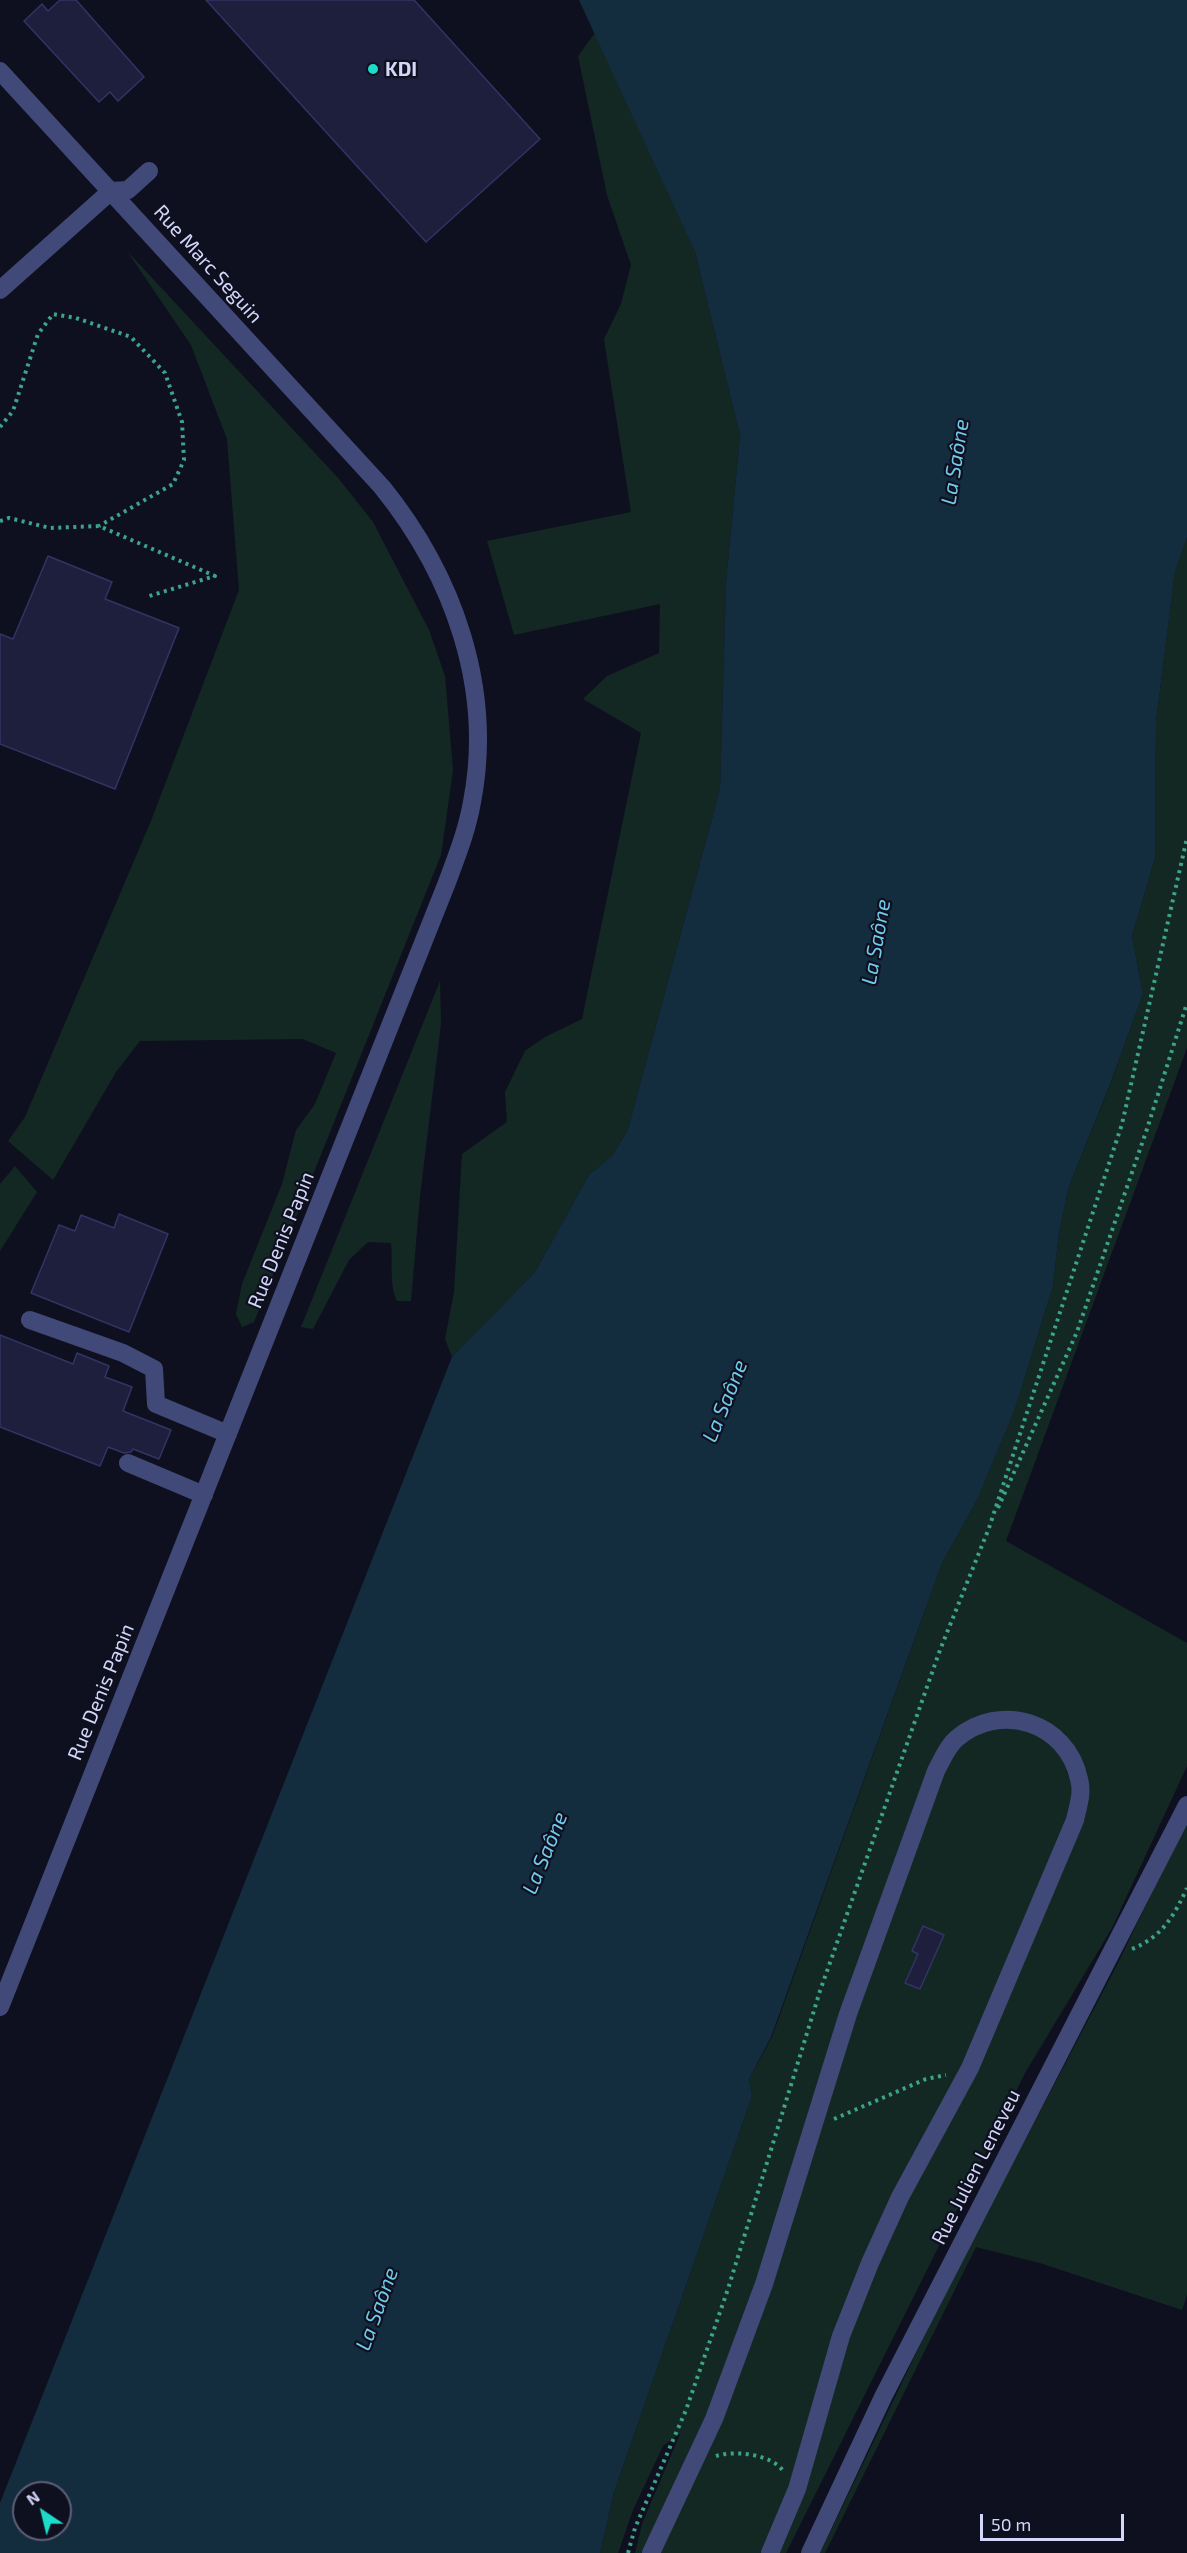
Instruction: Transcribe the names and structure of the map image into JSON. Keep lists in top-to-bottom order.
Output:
{
  "streets": {
    "street": ["Rue Marc Seguin", "Rue Denis Papin", "Rue Julien Leneveu"]
  },
  "crossings": [
    ["Rue Marc Seguin", "Rue Denis Papin"]
  ],
  "water": ["La Saône"],
  "places": ["KDI"],
  "scale_bar": "50 m",
  "north": "top left"
}
